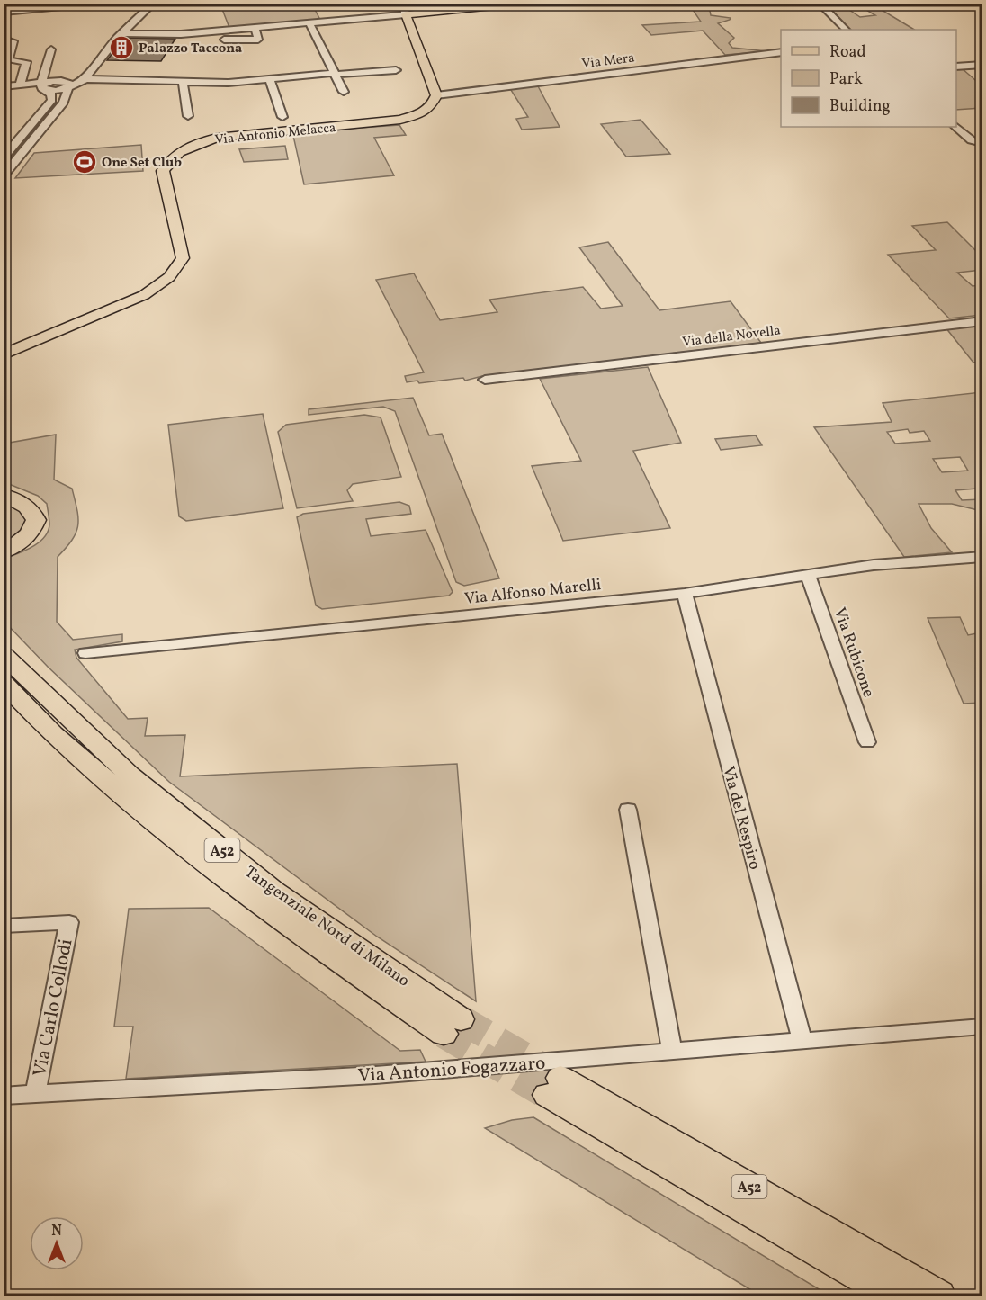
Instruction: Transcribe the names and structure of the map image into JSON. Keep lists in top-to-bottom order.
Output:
{
  "streets": {
    "highway": ["A52", "Tangenziale Nord di Milano"],
    "main road": ["Via Antonio Melacca"],
    "street": [
      "Via Mera",
      "Via della Novella",
      "Via Alfonso Marelli",
      "Via Rubicone",
      "Via del Respiro",
      "Via Carlo Collodi",
      "Via Antonio Fogazzaro"
    ]
  },
  "crossings": [
    ["Via Mera", "Via Antonio Melacca"],
    ["Via Alfonso Marelli", "Via Rubicone"],
    ["Via Alfonso Marelli", "Via del Respiro"],
    ["Via del Respiro", "Via Antonio Fogazzaro"],
    ["Via Carlo Collodi", "Via Antonio Fogazzaro"]
  ],
  "places": {
    "building": ["Palazzo Taccona"],
    "sports": ["One Set Club"]
  },
  "legend": ["Road", "Park", "Building"],
  "north": "top"
}
